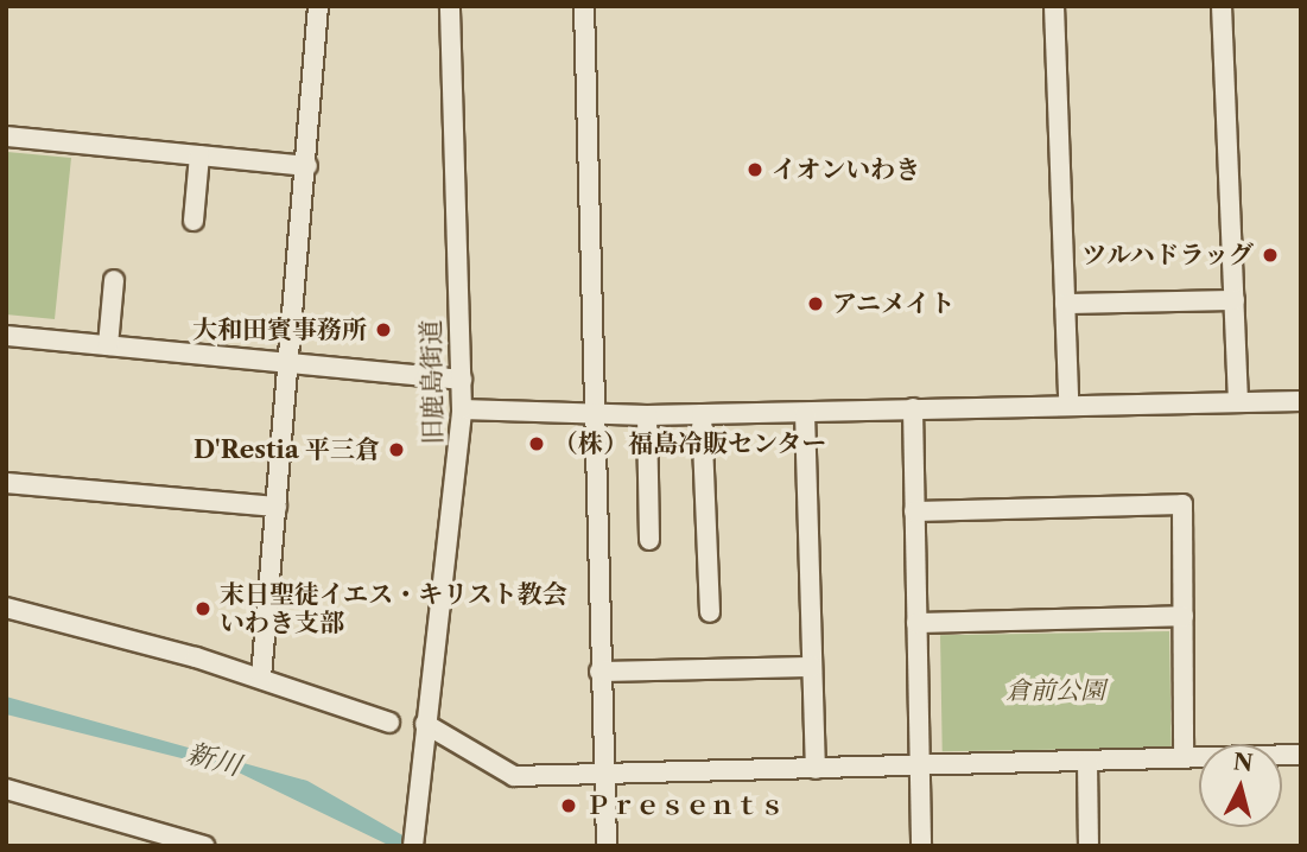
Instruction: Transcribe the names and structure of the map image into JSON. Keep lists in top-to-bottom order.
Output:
{
  "streets": {
    "street": ["旧鹿島街道"]
  },
  "water": ["新川"],
  "parks": ["倉前公園"],
  "places": [
    "イオンいわき",
    "ツルハドラッグ",
    "アニメイト",
    "大和田賓事務所",
    "（株）福島冷販センター",
    "D'Restia 平三倉",
    "末日聖徒イエス・キリスト教会 いわき支部",
    "Ｐｒｅｓｅｎｔｓ"
  ],
  "north": "top"
}
